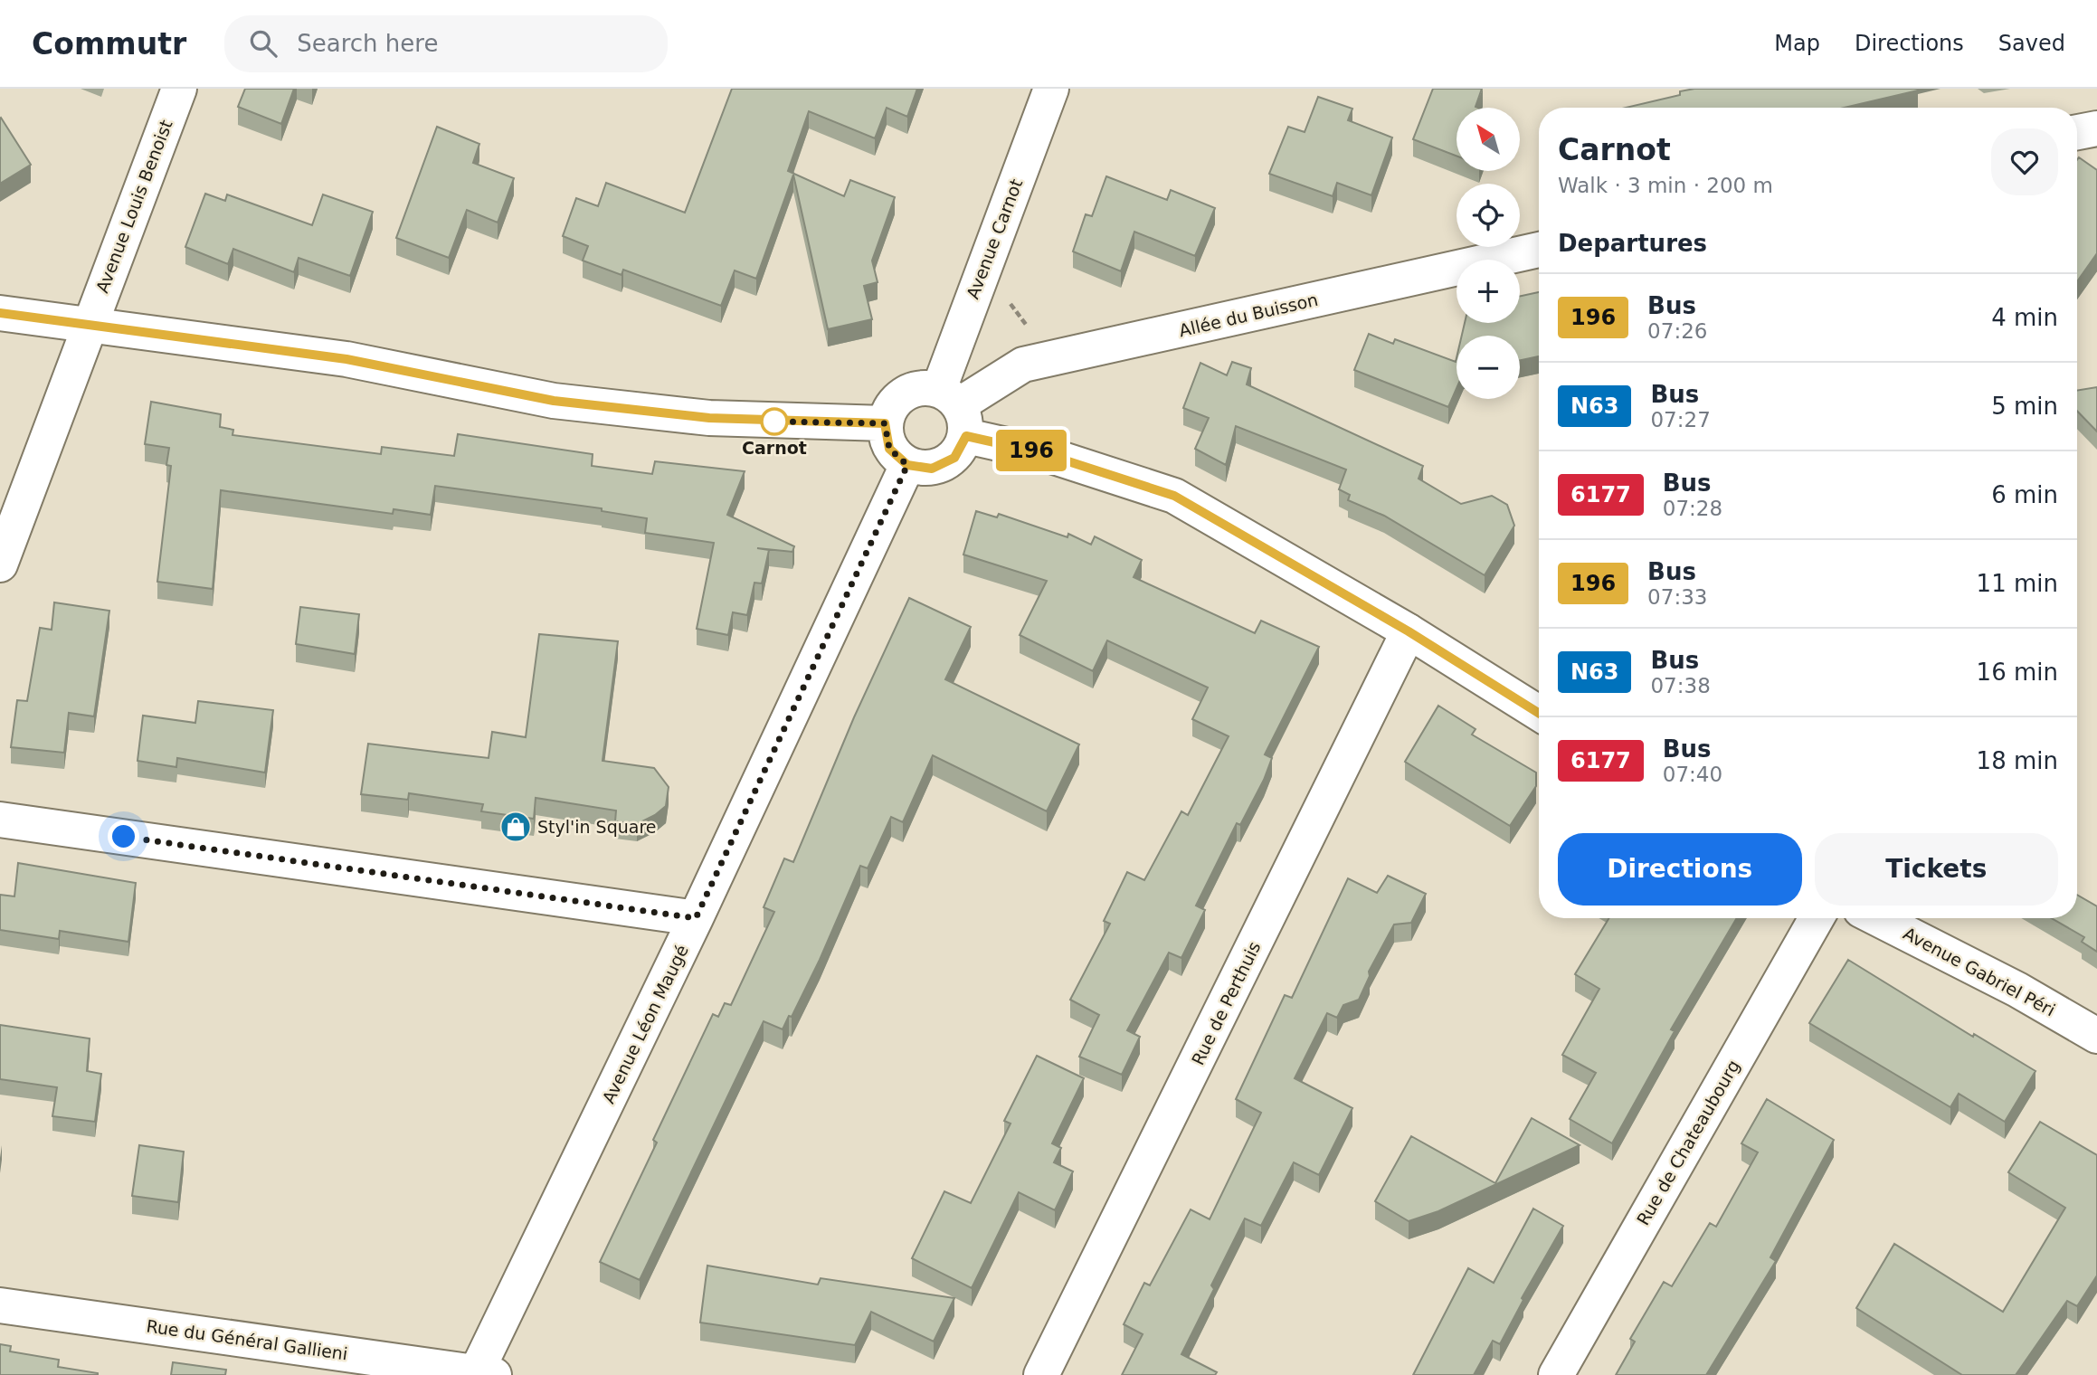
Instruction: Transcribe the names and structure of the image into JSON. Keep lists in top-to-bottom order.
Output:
{
  "streets": {
    "street": [
      "Avenue Louis Benoist",
      "Avenue Carnot",
      "Allée du Buisson",
      "Avenue Gabriel Péri",
      "Rue de Perthuis",
      "Avenue Léon Maugé",
      "Rue de Chateaubourg",
      "Rue du Général Gallieni"
    ]
  },
  "crossings": [
    ["Avenue Carnot", "Allée du Buisson"],
    ["Avenue Carnot", "Avenue Léon Maugé"],
    ["Allée du Buisson", "Avenue Léon Maugé"],
    ["Avenue Léon Maugé", "Rue du Général Gallieni"]
  ],
  "places": {
    "other": ["Carnot"],
    "shop": ["Styl'in Square"]
  },
  "lines": ["bus line 196"],
  "north": "top left",
  "page": {
    "header": "Commutr",
    "search": "Search here",
    "nav": ["Map", "Directions", "Saved"],
    "on_map": "196",
    "map_buttons": ["+", "−"],
    "heading": [
      ["Carnot", "Walk · 3 min · 200 m"],
      "Departures"
    ],
    "list": [
      {
        "mark": "196",
        "name": "Bus",
        "note": "07:26",
        "value": "4 min"
      },
      {
        "mark": "N63",
        "name": "Bus",
        "note": "07:27",
        "value": "5 min"
      },
      {
        "mark": "6177",
        "name": "Bus",
        "note": "07:28",
        "value": "6 min"
      },
      {
        "mark": "196",
        "name": "Bus",
        "note": "07:33",
        "value": "11 min"
      },
      {
        "mark": "N63",
        "name": "Bus",
        "note": "07:38",
        "value": "16 min"
      },
      {
        "mark": "6177",
        "name": "Bus",
        "note": "07:40",
        "value": "18 min"
      }
    ],
    "buttons": ["Directions", "Tickets"]
  }
}
